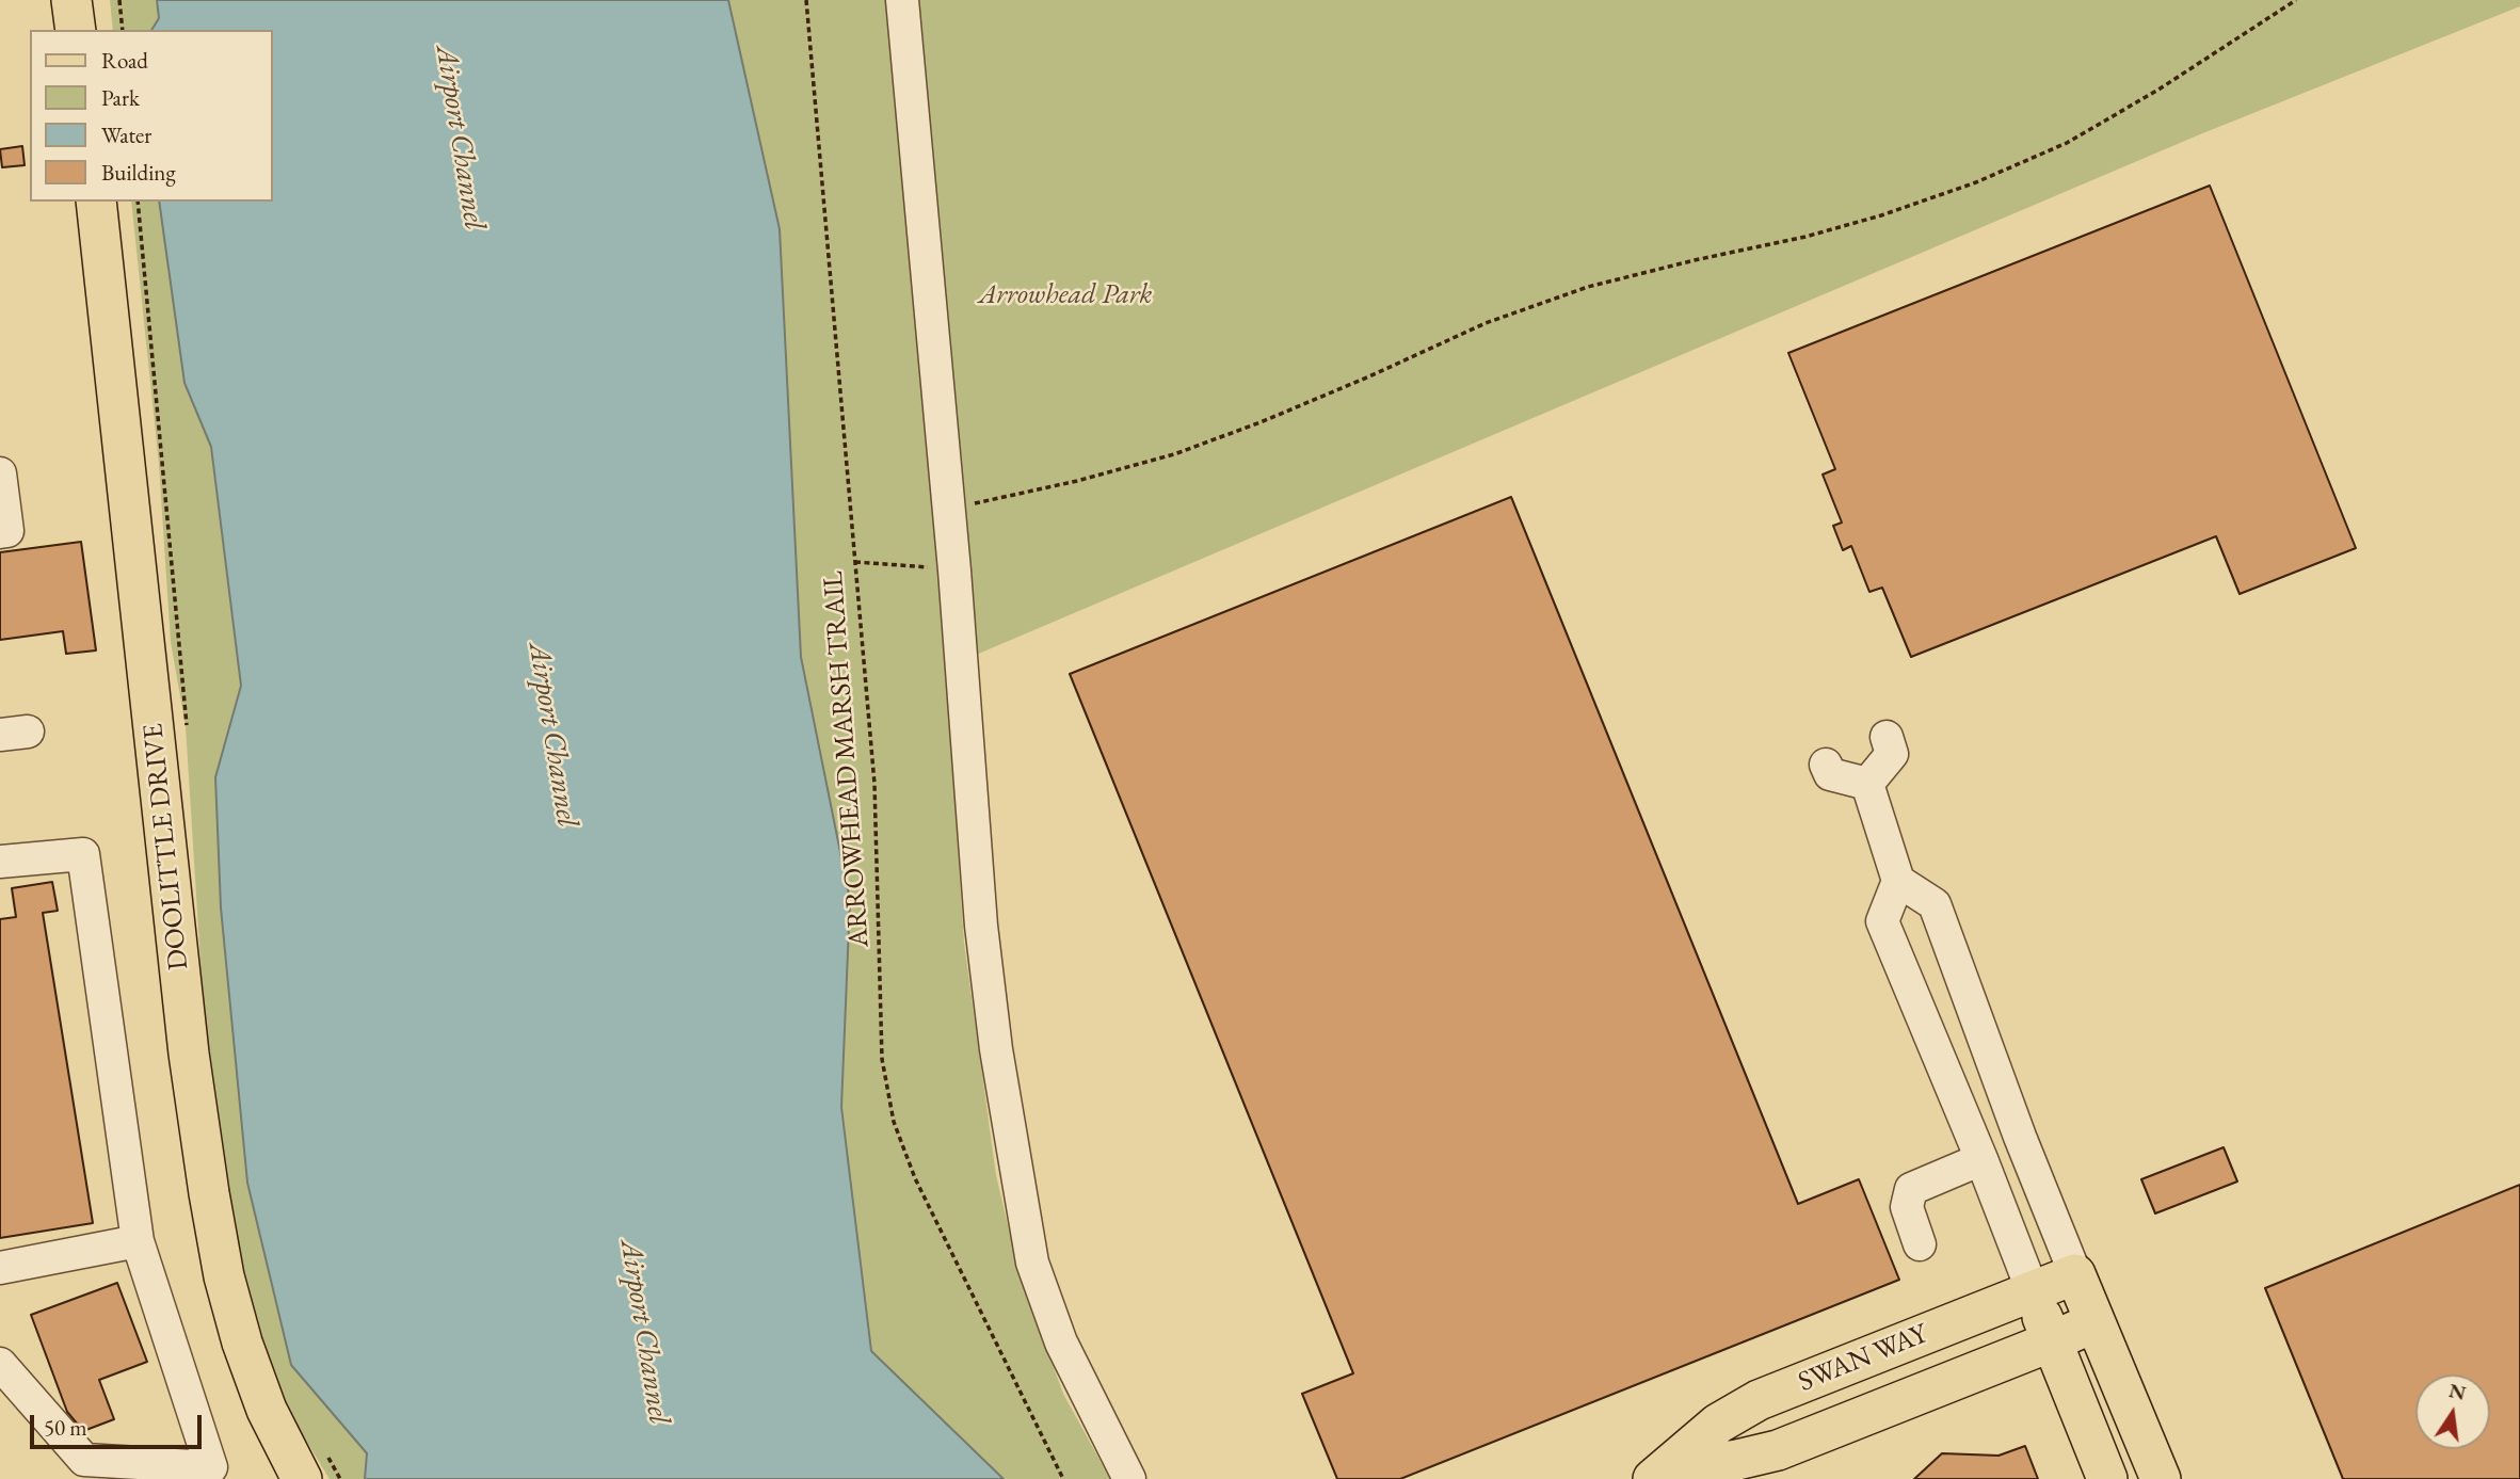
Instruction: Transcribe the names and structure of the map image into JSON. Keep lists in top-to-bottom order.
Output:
{
  "streets": {
    "main road": ["DOOLITTLE DRIVE", "SWAN WAY"],
    "path": ["ARROWHEAD MARSH TRAIL"]
  },
  "water": ["Airport Channel"],
  "parks": ["Arrowhead Park"],
  "legend": [
    "Road",
    "Park",
    "Water",
    "Building"
  ],
  "scale_bar": "50 m",
  "north": "top"
}
